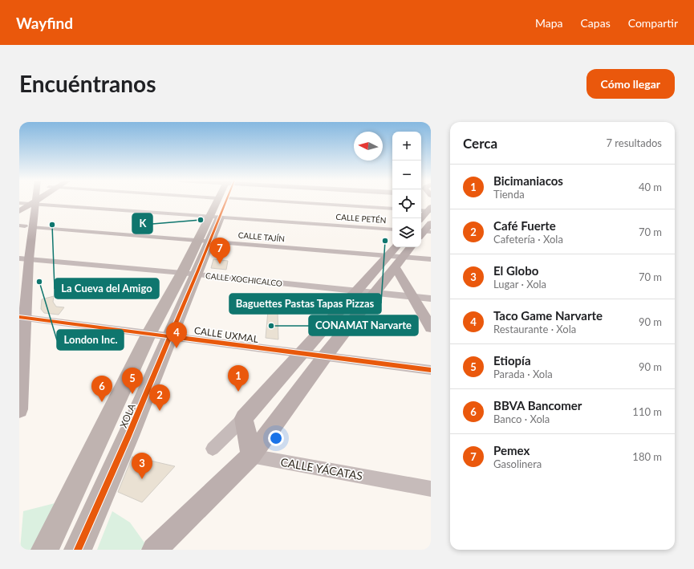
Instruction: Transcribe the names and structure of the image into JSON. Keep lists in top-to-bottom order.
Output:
{
  "streets": {
    "main road": ["XOLA"],
    "street": [
      "CALLE PETÉN",
      "CALLE TAJÍN",
      "CALLE XOCHICALCO",
      "CALLE UXMAL",
      "CALLE YÁCATAS"
    ]
  },
  "crossings": [
    ["CALLE PETÉN", "XOLA"],
    ["CALLE TAJÍN", "XOLA"],
    ["CALLE XOCHICALCO", "XOLA"],
    ["CALLE UXMAL", "XOLA"]
  ],
  "places": [
    "K",
    "La Cueva del Amigo",
    "Baguettes Pastas Tapas Pizzas",
    "London Inc.",
    "CONAMAT Narvarte"
  ],
  "north": "left",
  "page": {
    "header": "Wayfind",
    "nav": ["Mapa", "Capas", "Compartir"],
    "buttons": "Cómo llegar",
    "title": "Encuéntranos",
    "heading": ["Cerca", "7 resultados"],
    "map_buttons": ["+", "−"],
    "list": [
      {
        "mark": "1",
        "name": "Bicimaniacos",
        "note": "Tienda",
        "value": "40 m"
      },
      {
        "mark": "2",
        "name": "Café Fuerte",
        "note": "Cafetería · Xola",
        "value": "70 m"
      },
      {
        "mark": "3",
        "name": "El Globo",
        "note": "Lugar · Xola",
        "value": "70 m"
      },
      {
        "mark": "4",
        "name": "Taco Game Narvarte",
        "note": "Restaurante · Xola",
        "value": "90 m"
      },
      {
        "mark": "5",
        "name": "Etiopía",
        "note": "Parada · Xola",
        "value": "90 m"
      },
      {
        "mark": "6",
        "name": "BBVA Bancomer",
        "note": "Banco · Xola",
        "value": "110 m"
      },
      {
        "mark": "7",
        "name": "Pemex",
        "note": "Gasolinera",
        "value": "180 m"
      }
    ],
    "pins": [
      "7",
      "4",
      "1",
      "5",
      "6",
      "2",
      "3"
    ]
  }
}
